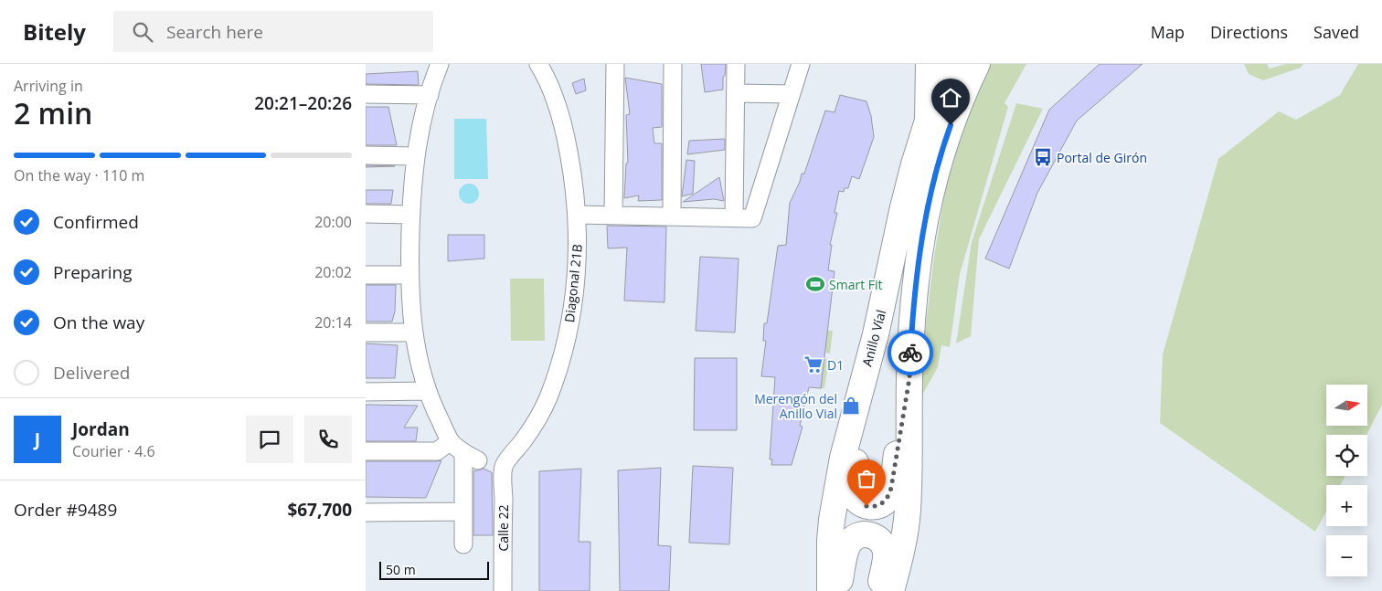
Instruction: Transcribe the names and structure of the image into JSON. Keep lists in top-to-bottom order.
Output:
{
  "streets": {
    "main road": ["Anillo Víal"],
    "street": ["Diagonal 21B", "Calle 22"]
  },
  "crossings": [
    ["Diagonal 21B", "Calle 22"]
  ],
  "places": {
    "bus stop": ["Portal de Girón"],
    "sports": ["Smart Fit"],
    "supermarket": ["D1"],
    "shop": ["Merengón del Anillo Vial"]
  },
  "scale_bar": "50 m",
  "north": "right",
  "page": {
    "header": "Bitely",
    "search": "Search here",
    "nav": ["Map", "Directions", "Saved"],
    "heading": ["2 min", "Arriving in", "20:21–20:26"],
    "panel": [
      "Jordan",
      "Courier · 4.6",
      "Order #9489",
      "$67,700"
    ],
    "bar": "On the way · 110 m",
    "list": [
      ["Confirmed", "20:00"],
      ["Preparing", "20:02"],
      ["On the way", "20:14"],
      "Delivered"
    ],
    "map_buttons": ["+", "−"],
    "round": "J",
    "scale": "50 m"
  }
}
